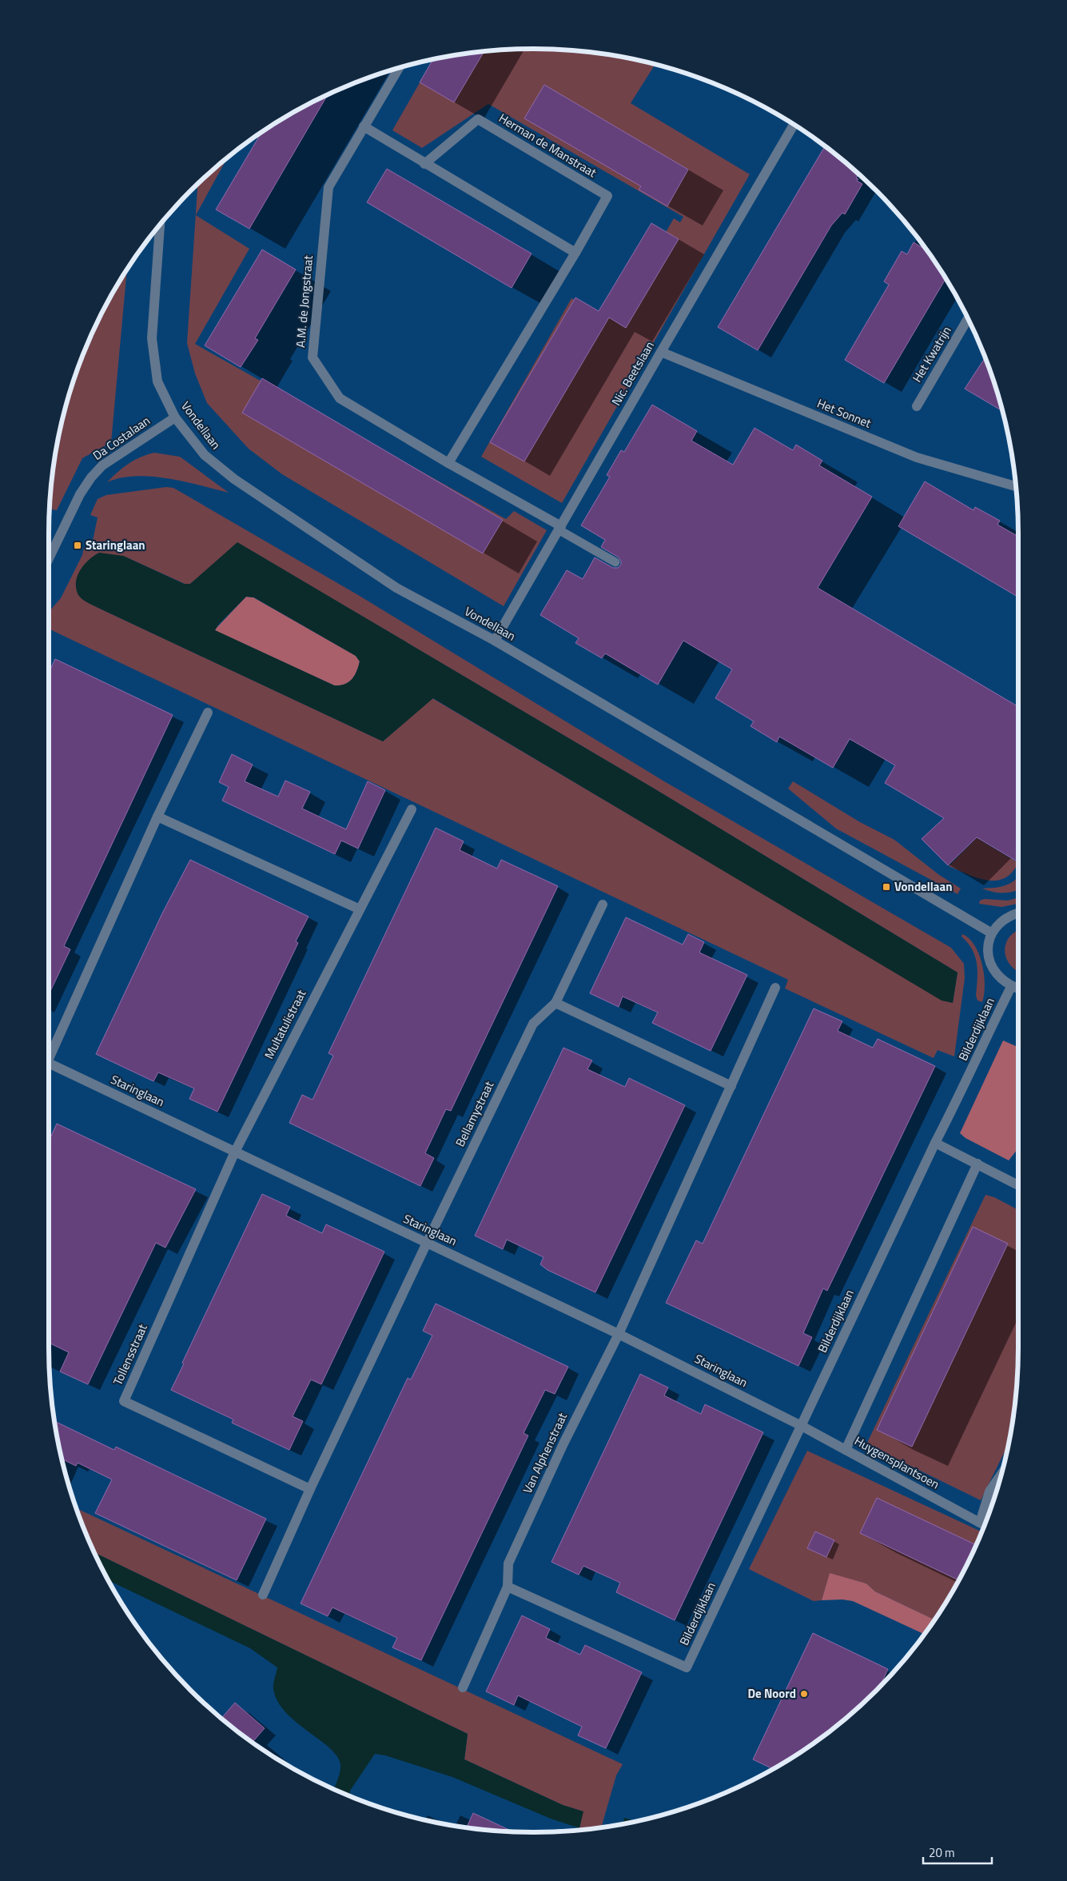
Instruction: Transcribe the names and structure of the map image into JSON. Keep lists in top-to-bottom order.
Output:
{
  "streets": {
    "street": [
      "Herman de Manstraat",
      "A.M. de Jongstraat",
      "Het Kwatrijn",
      "Nic. Beetslaan",
      "Het Sonnet",
      "Vondellaan",
      "Da Costalaan",
      "Multatulistraat",
      "Bilderdijklaan",
      "Staringlaan",
      "Bellamystraat",
      "Tollensstraat",
      "Van Alphenstraat",
      "Huygensplantsoen"
    ]
  },
  "crossings": [
    ["Herman de Manstraat", "A.M. de Jongstraat"],
    ["A.M. de Jongstraat", "Nic. Beetslaan"],
    ["Nic. Beetslaan", "Het Sonnet"],
    ["Nic. Beetslaan", "Vondellaan"],
    ["Vondellaan", "Da Costalaan"],
    ["Multatulistraat", "Staringlaan"],
    ["Multatulistraat", "Tollensstraat"],
    ["Bilderdijklaan", "Staringlaan"],
    ["Bilderdijklaan", "Van Alphenstraat"],
    ["Bilderdijklaan", "Huygensplantsoen"],
    ["Staringlaan", "Bellamystraat"],
    ["Staringlaan", "Tollensstraat"],
    ["Staringlaan", "Van Alphenstraat"],
    ["Staringlaan", "Huygensplantsoen"]
  ],
  "places": {
    "transit": ["Staringlaan", "Vondellaan"],
    "other": ["De Noord"]
  },
  "scale_bar": "20 m"
}
